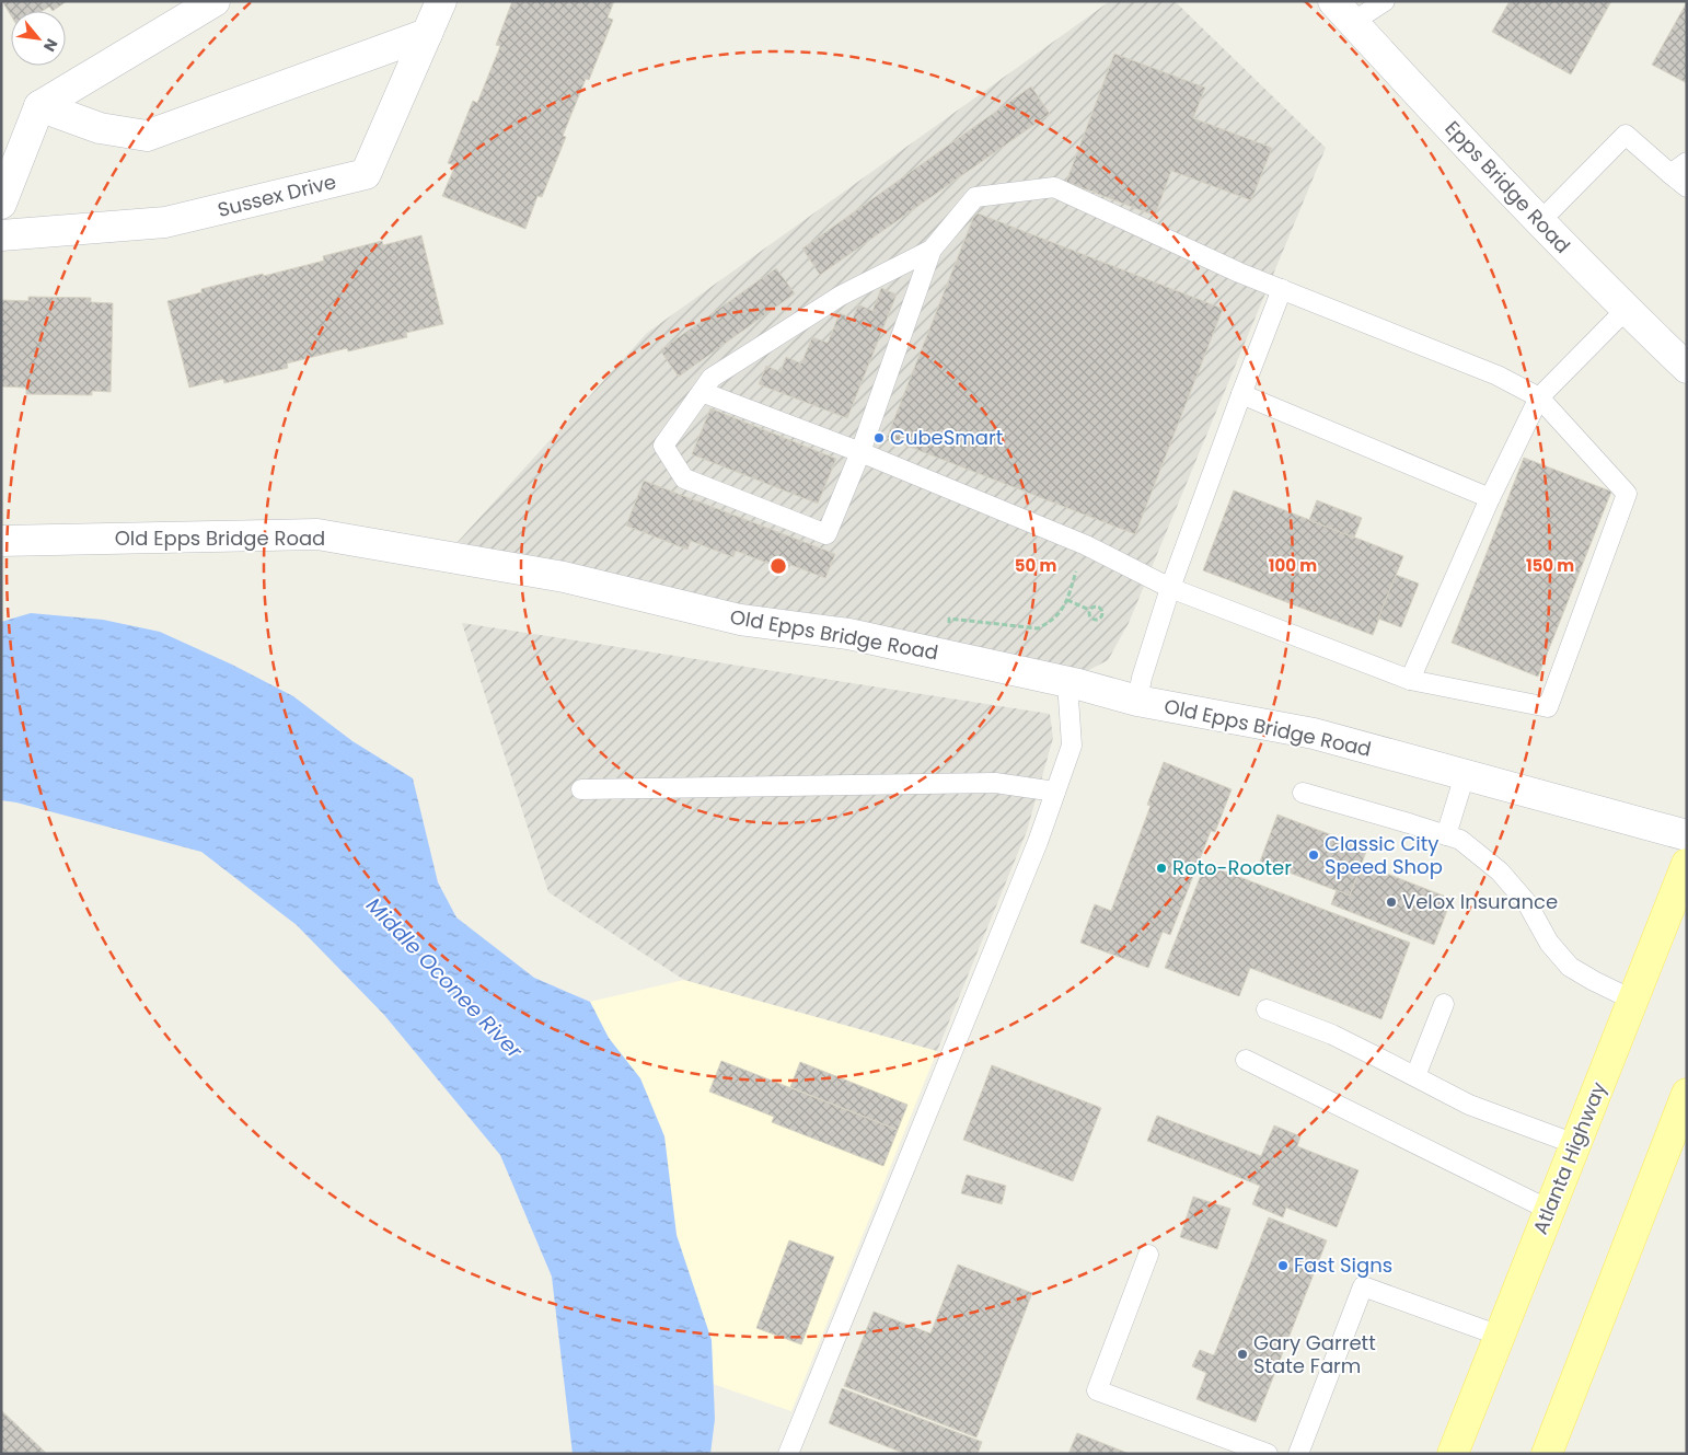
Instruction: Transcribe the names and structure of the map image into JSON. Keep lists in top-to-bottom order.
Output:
{
  "streets": {
    "main road": ["Atlanta Highway"],
    "street": ["Epps Bridge Road", "Sussex Drive", "Old Epps Bridge Road"]
  },
  "water": ["Middle Oconee River"],
  "places": [
    "CubeSmart",
    "Classic City Speed Shop",
    "Roto-Rooter",
    "Velox Insurance",
    "Fast Signs",
    "Gary Garrett State Farm"
  ],
  "north": "bottom right",
  "rings": ["50 m", "100 m", "150 m"]
}
